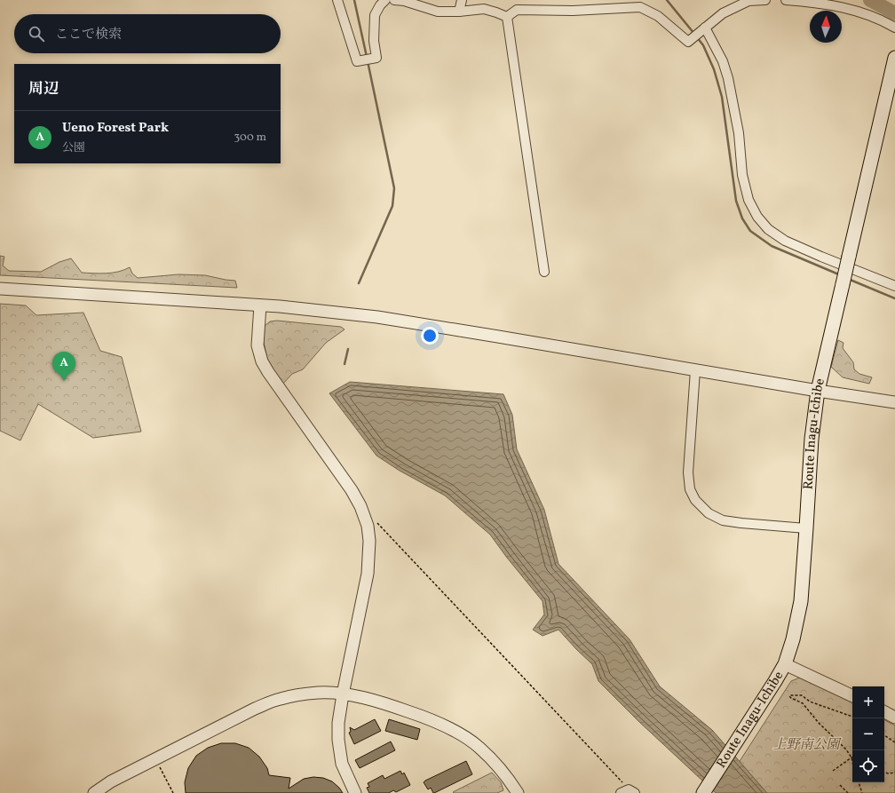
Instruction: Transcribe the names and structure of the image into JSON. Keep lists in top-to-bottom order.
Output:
{
  "streets": {
    "main road": ["Route Inagu-Ichibe"]
  },
  "parks": ["上野南公園"],
  "north": "top",
  "page": {
    "search": "ここで検索",
    "heading": "周辺",
    "list": [
      {
        "mark": "A",
        "name": "Ueno Forest Park",
        "note": "公園",
        "value": "300 m"
      }
    ],
    "pins": "A",
    "map_buttons": ["+", "−"]
  }
}
